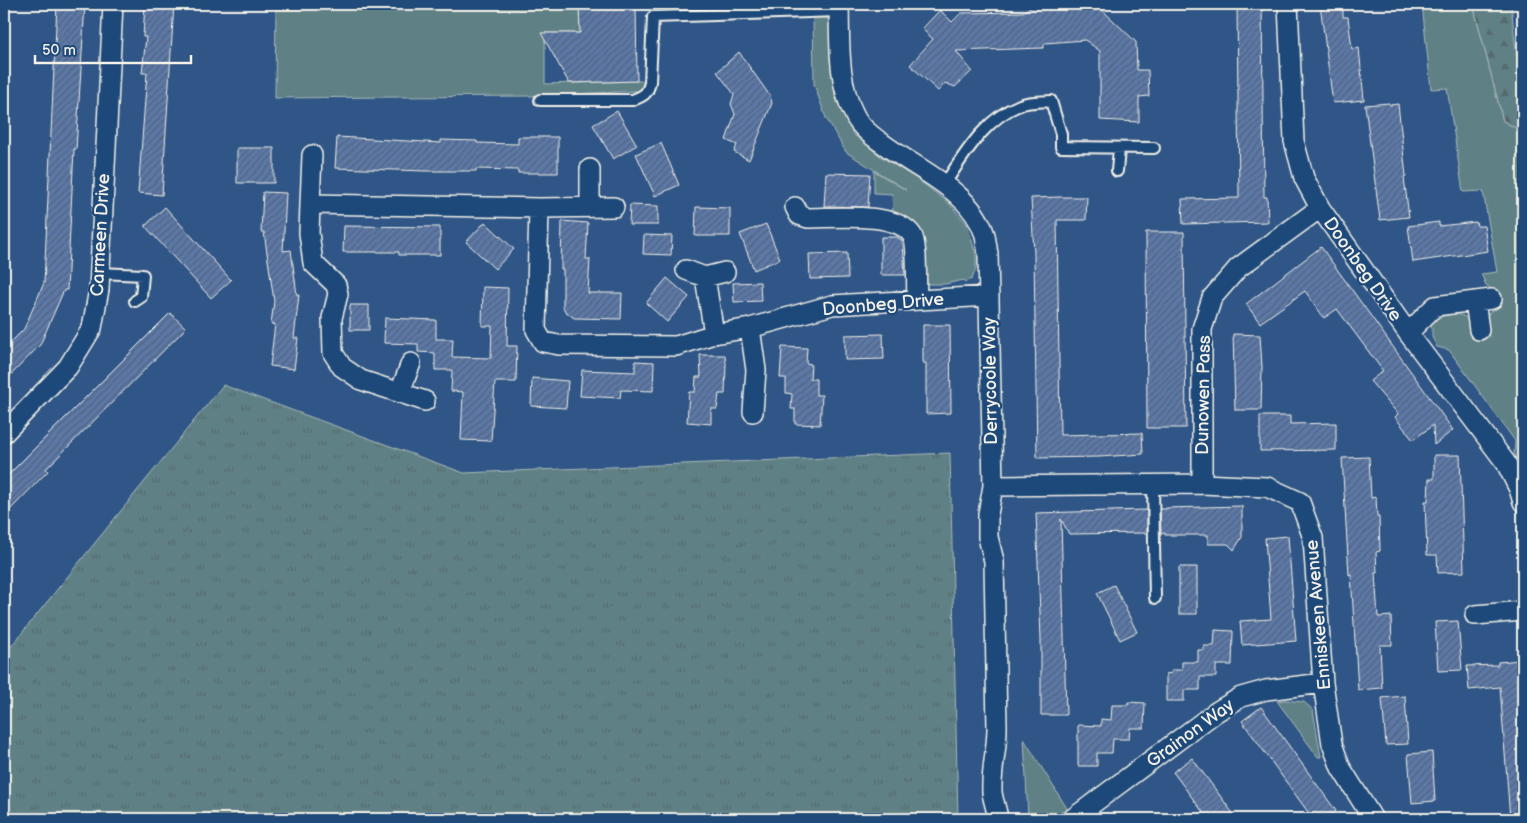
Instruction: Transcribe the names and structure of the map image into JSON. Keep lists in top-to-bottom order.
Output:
{
  "streets": {
    "street": [
      "Carmeen Drive",
      "Doonbeg Drive",
      "Derrycoole Way",
      "Dunowen Pass",
      "Enniskeen Avenue",
      "Grainon Way"
    ]
  },
  "crossings": [
    ["Doonbeg Drive", "Derrycoole Way"],
    ["Doonbeg Drive", "Dunowen Pass"],
    ["Derrycoole Way", "Enniskeen Avenue"],
    ["Dunowen Pass", "Enniskeen Avenue"],
    ["Enniskeen Avenue", "Grainon Way"]
  ],
  "scale_bar": "50 m"
}
